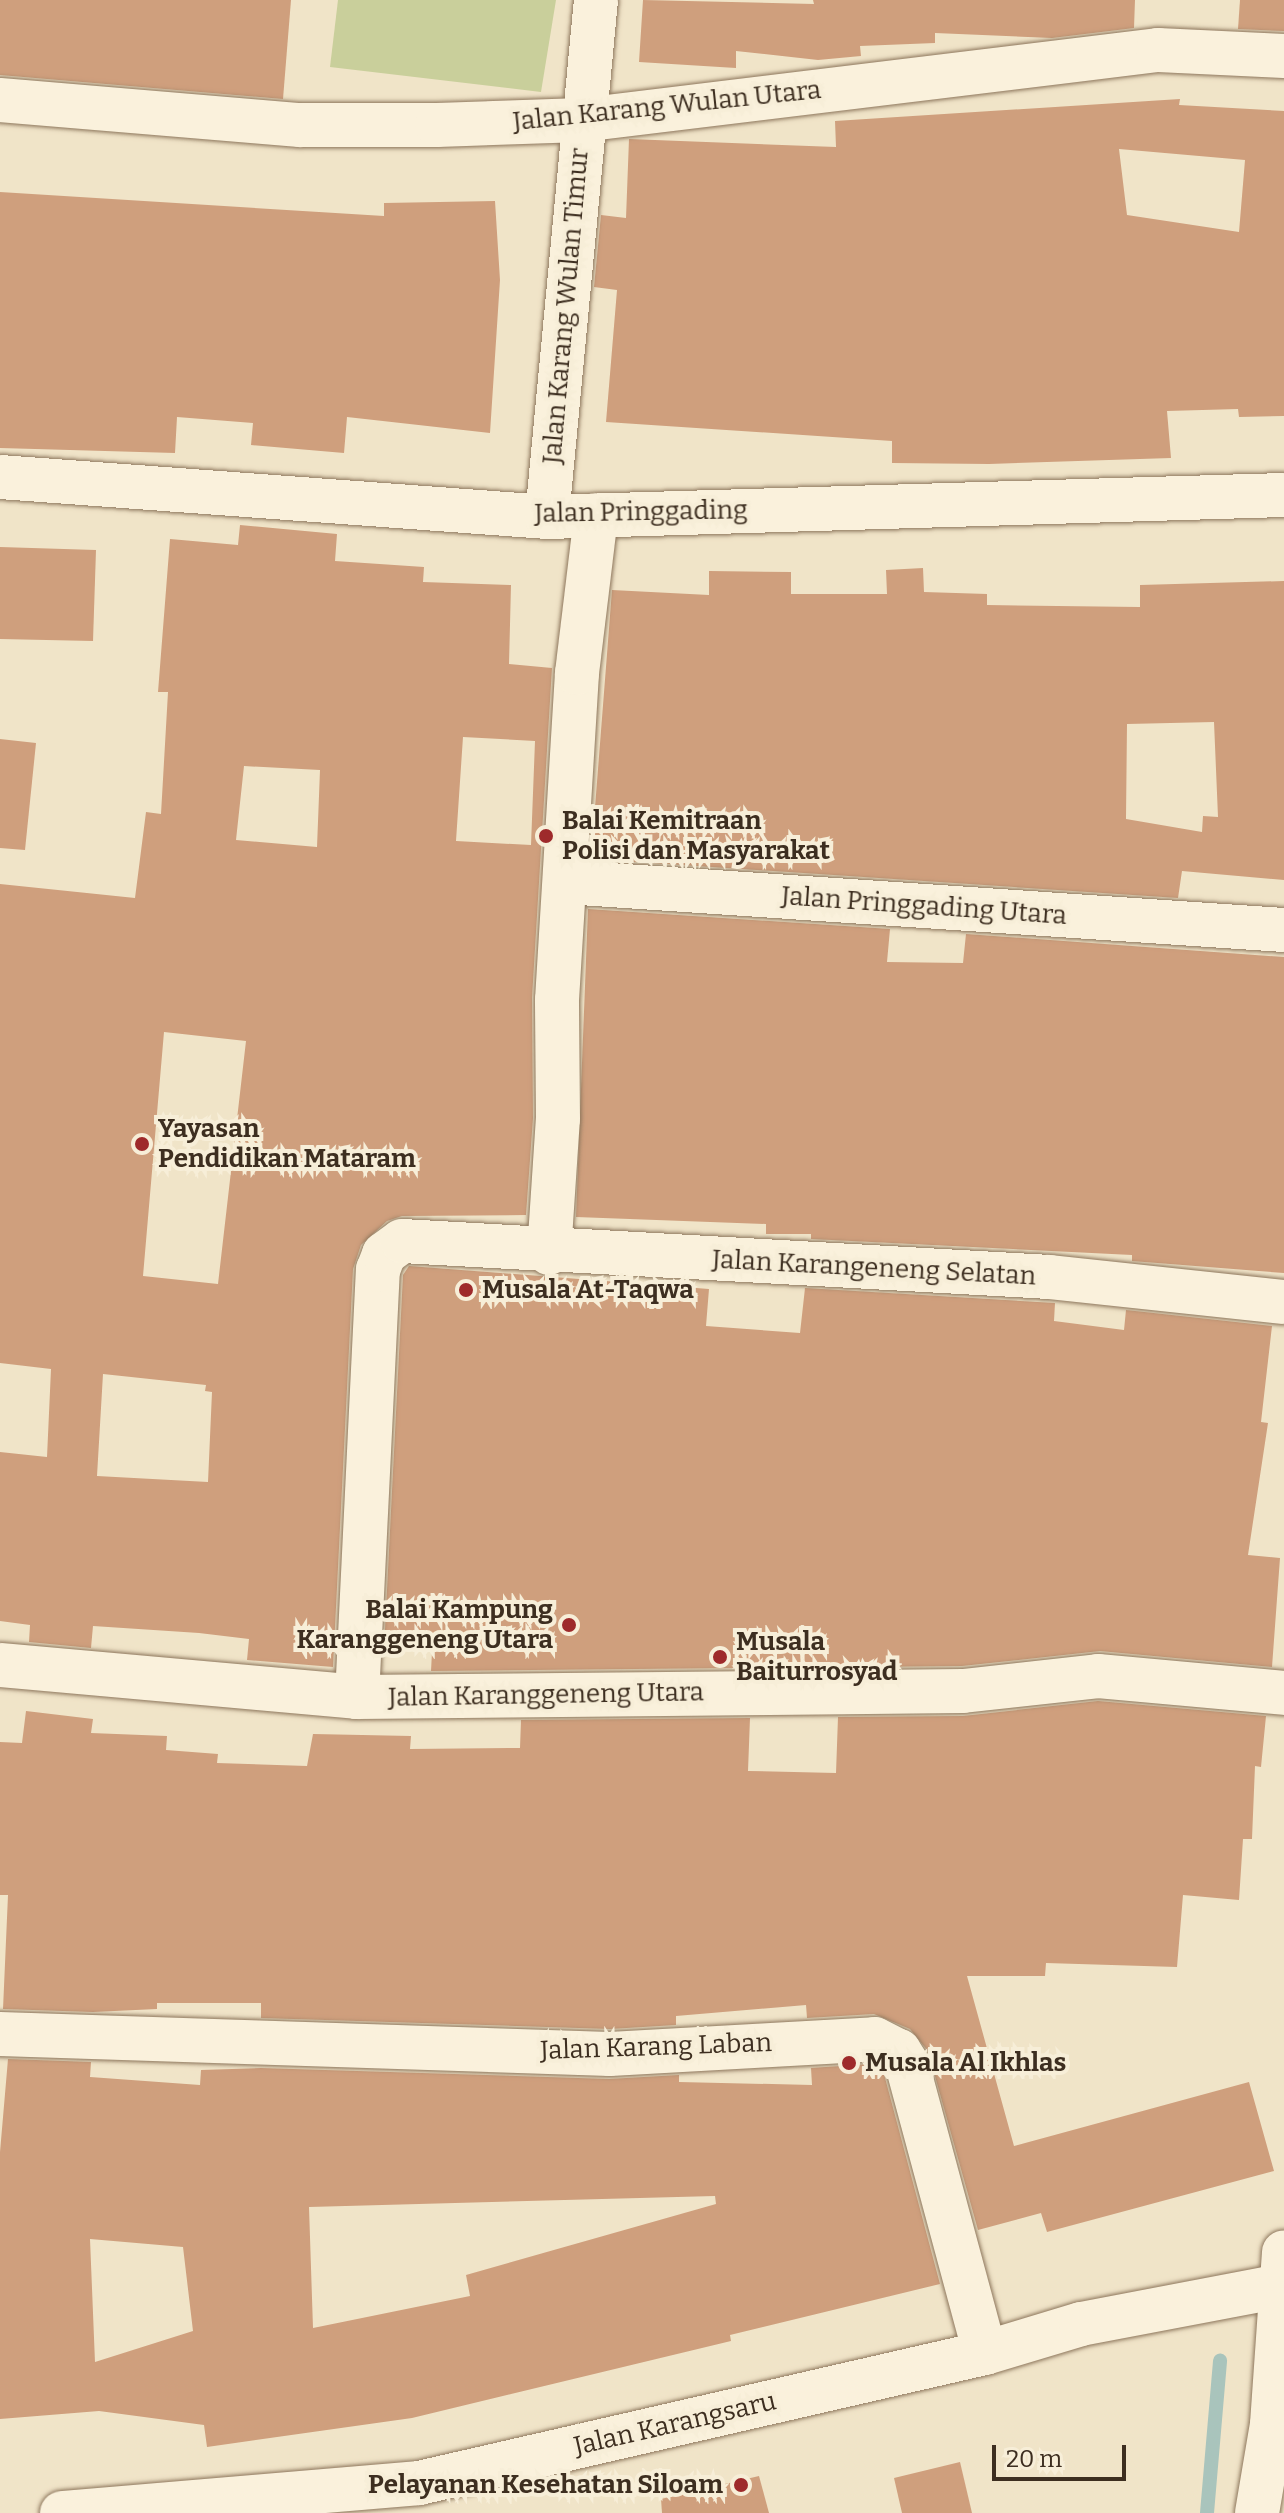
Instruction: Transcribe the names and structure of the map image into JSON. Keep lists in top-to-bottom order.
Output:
{
  "streets": {
    "street": [
      "Jalan Karang Wulan Utara",
      "Jalan Karang Wulan Timur",
      "Jalan Pringgading",
      "Jalan Pringgading Utara",
      "Jalan Karangeneng Selatan",
      "Jalan Karanggeneng Utara",
      "Jalan Karang Laban",
      "Jalan Karangsaru"
    ]
  },
  "crossings": [
    ["Jalan Karang Wulan Utara", "Jalan Karang Wulan Timur"],
    ["Jalan Karang Wulan Timur", "Jalan Pringgading"],
    ["Jalan Karangeneng Selatan", "Jalan Karanggeneng Utara"],
    ["Jalan Karang Laban", "Jalan Karangsaru"]
  ],
  "places": [
    "Balai Kemitraan Polisi dan Masyarakat",
    "Yayasan Pendidikan Mataram",
    "Musala At-Taqwa",
    "Balai Kampung Karanggeneng Utara",
    "Musala Baiturrosyad",
    "Musala Al Ikhlas",
    "Pelayanan Kesehatan Siloam"
  ],
  "scale_bar": "20 m"
}
